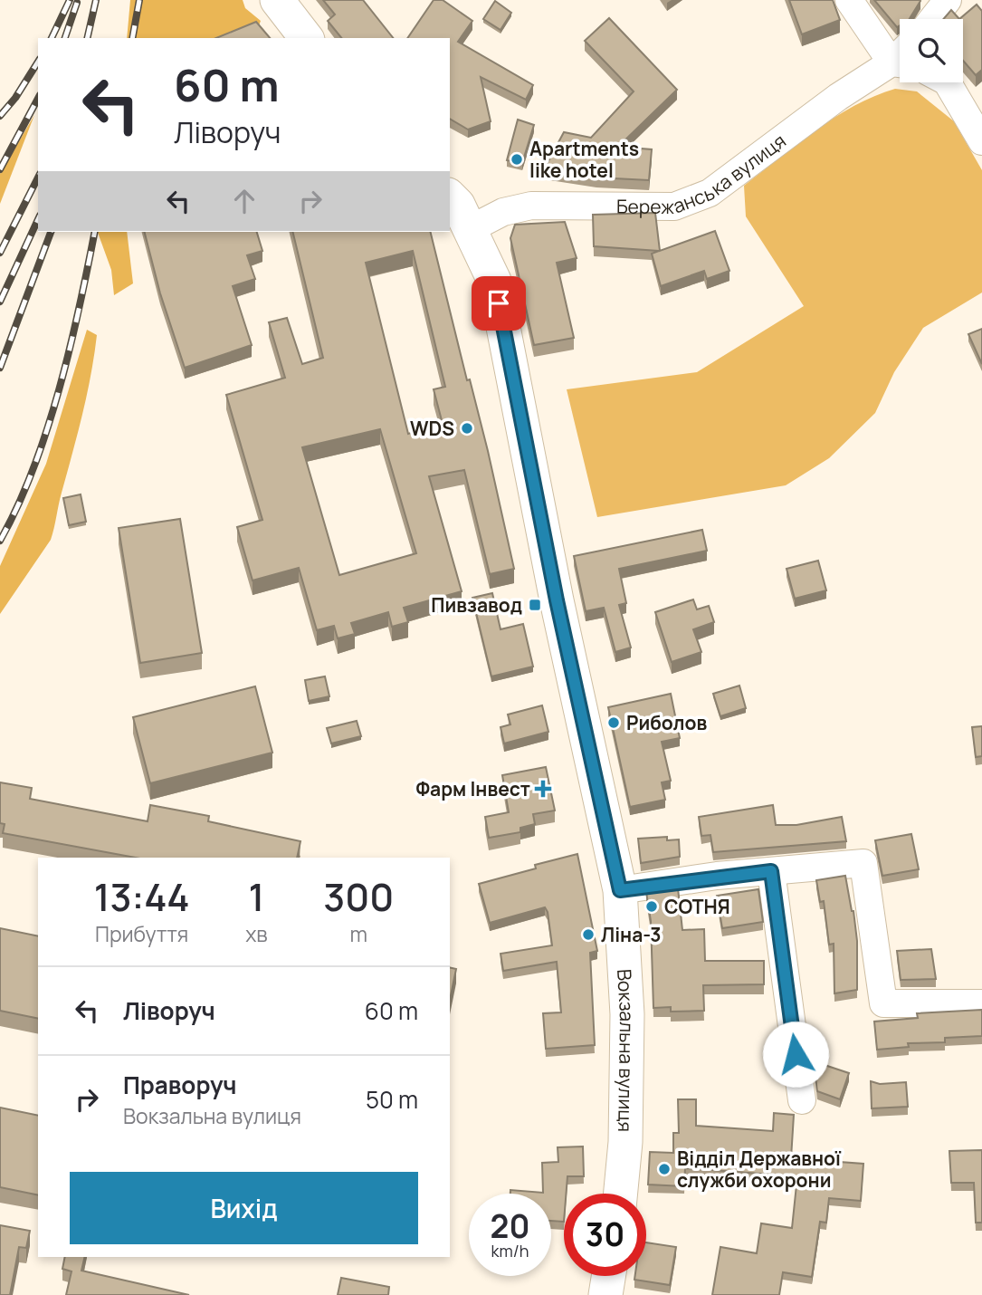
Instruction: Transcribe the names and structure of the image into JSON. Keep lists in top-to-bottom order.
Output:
{
  "streets": {
    "main road": ["Вокзальна вулиця"],
    "street": ["Бережанська вулиця"]
  },
  "crossings": [
    ["Бережанська вулиця", "Вокзальна вулиця"]
  ],
  "places": {
    "other": [
      "Apartments like hotel",
      "WDS",
      "Риболов",
      "СОТНЯ",
      "Ліна-3",
      "Відділ Державної служби охорони"
    ],
    "transit": ["Пивзавод"],
    "health": ["Фарм Інвест"]
  },
  "page": {
    "turn": ["60 m", "Ліворуч"],
    "eta": [
      "13:44",
      "Прибуття",
      "1",
      "хв",
      "300",
      "m"
    ],
    "list": [
      {
        "name": "Ліворуч",
        "value": "60 m"
      },
      {
        "name": "Праворуч",
        "note": "Вокзальна вулиця",
        "value": "50 m"
      }
    ],
    "buttons": "Вихід",
    "speed": "20 km/h",
    "limit": "30"
  }
}
